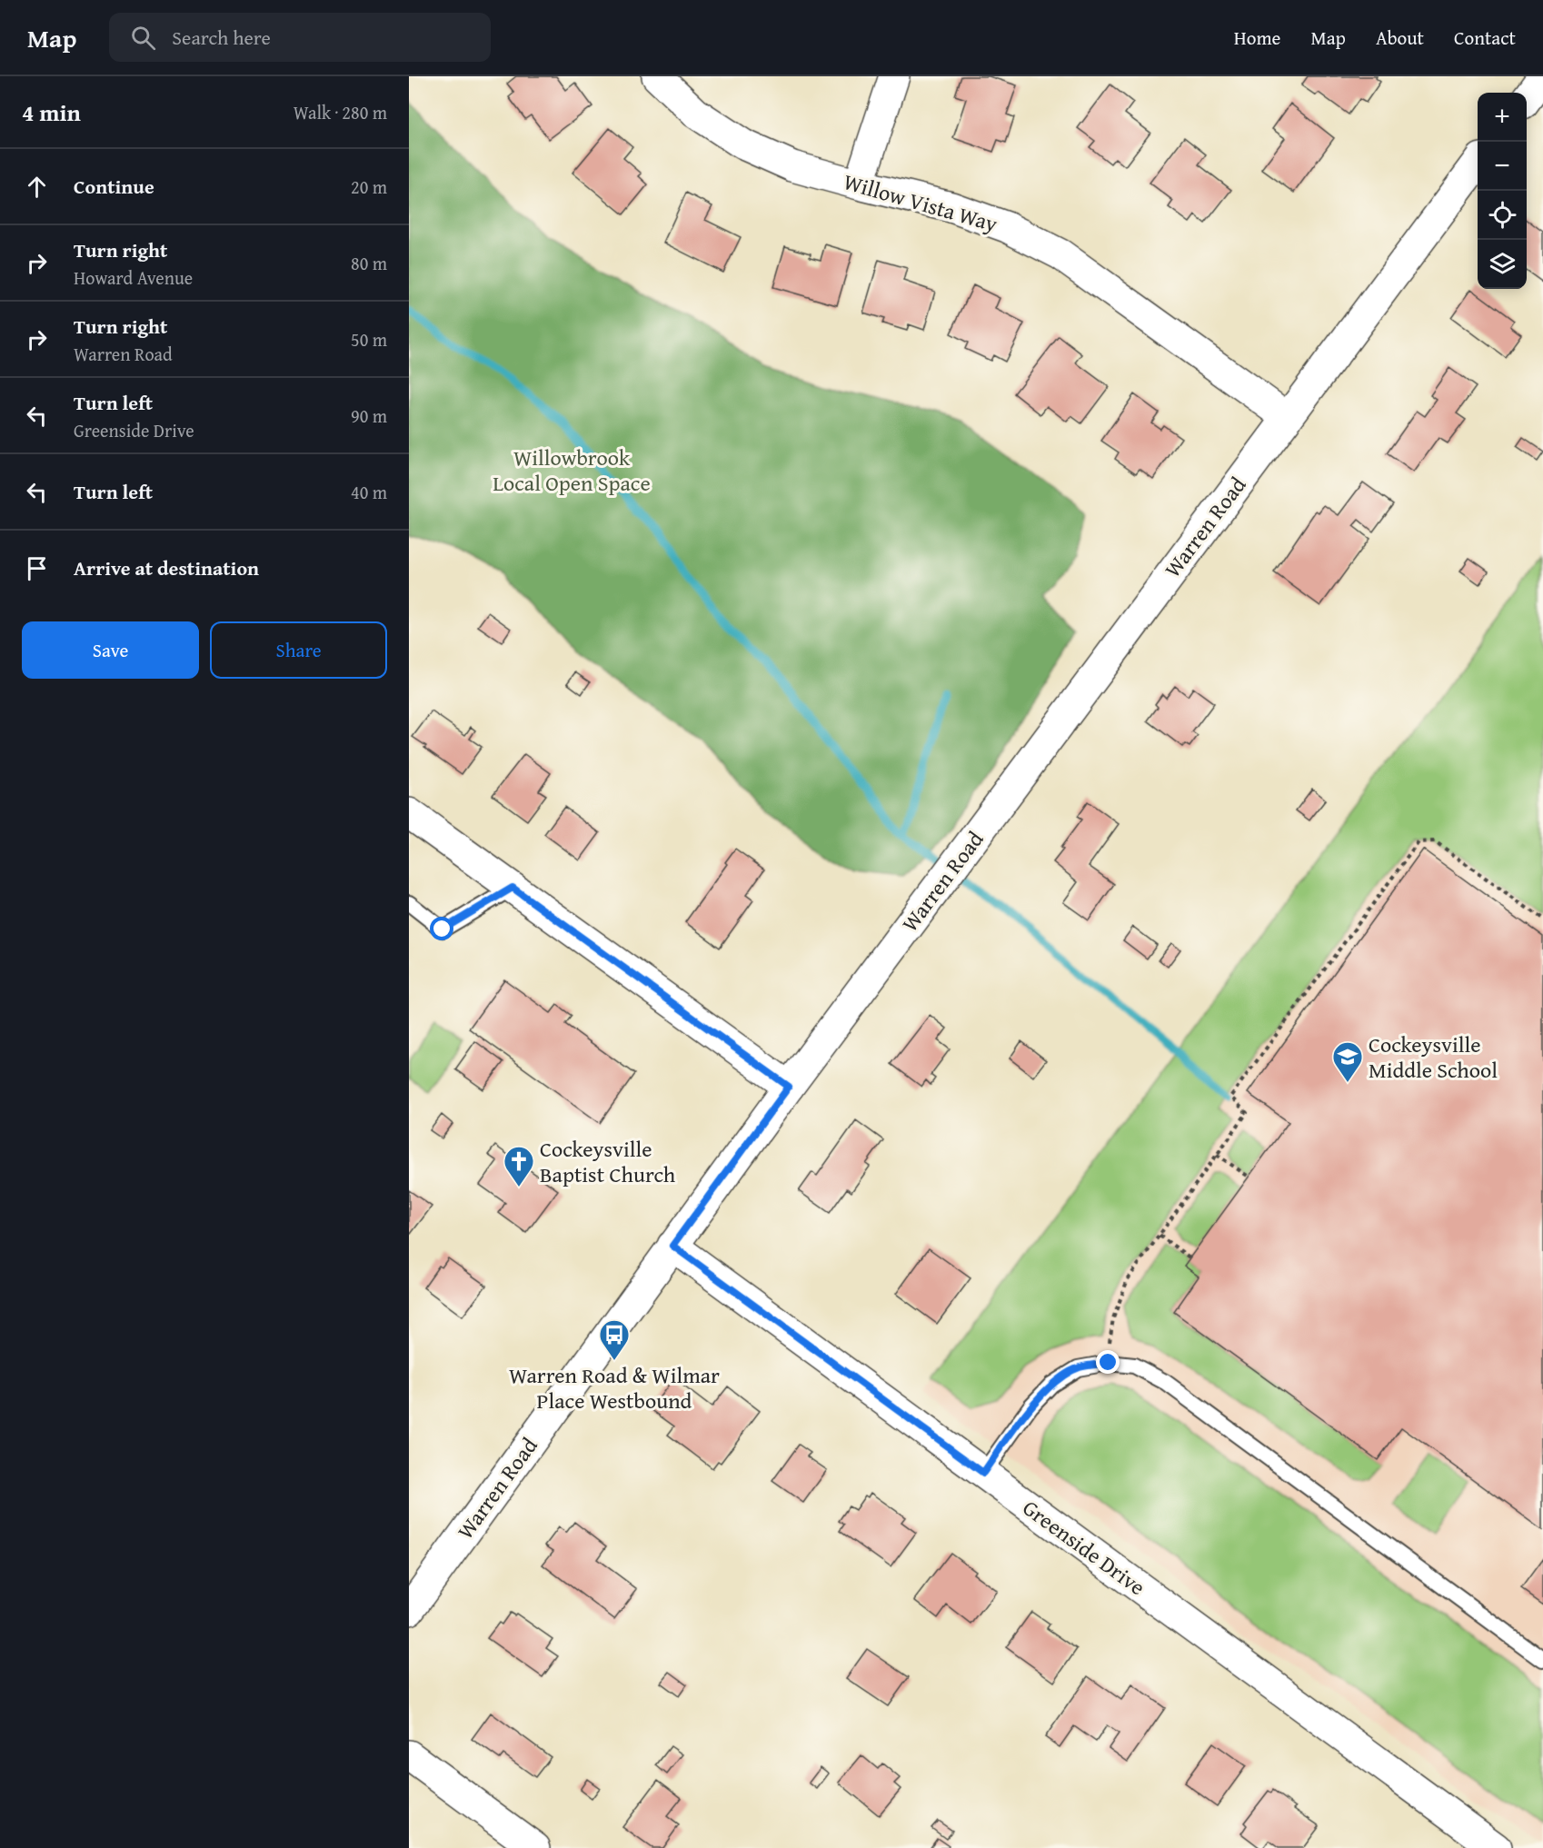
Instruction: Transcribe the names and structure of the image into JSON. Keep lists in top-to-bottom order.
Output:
{
  "streets": {
    "street": ["Willow Vista Way", "Warren Road", "Greenside Drive"]
  },
  "crossings": [
    ["Willow Vista Way", "Warren Road"],
    ["Warren Road", "Greenside Drive"]
  ],
  "parks": ["Willowbrook Local Open Space"],
  "places": {
    "school or university": ["Cockeysville Middle School"],
    "church": ["Cockeysville Baptist Church"],
    "bus stop": ["Warren Road & Wilmar Place Westbound"]
  },
  "page": {
    "header": "Map",
    "search": "Search here",
    "nav": [
      "Home",
      "Map",
      "About",
      "Contact"
    ],
    "heading": ["4 min", "Walk · 280 m"],
    "map_buttons": ["+", "−"],
    "list": [
      ["Continue", "20 m"],
      ["Turn right", "Howard Avenue", "80 m"],
      ["Turn right", "Warren Road", "50 m"],
      ["Turn left", "Greenside Drive", "90 m"],
      ["Turn left", "40 m"],
      "Arrive at destination"
    ],
    "buttons": ["Save", "Share"]
  }
}
